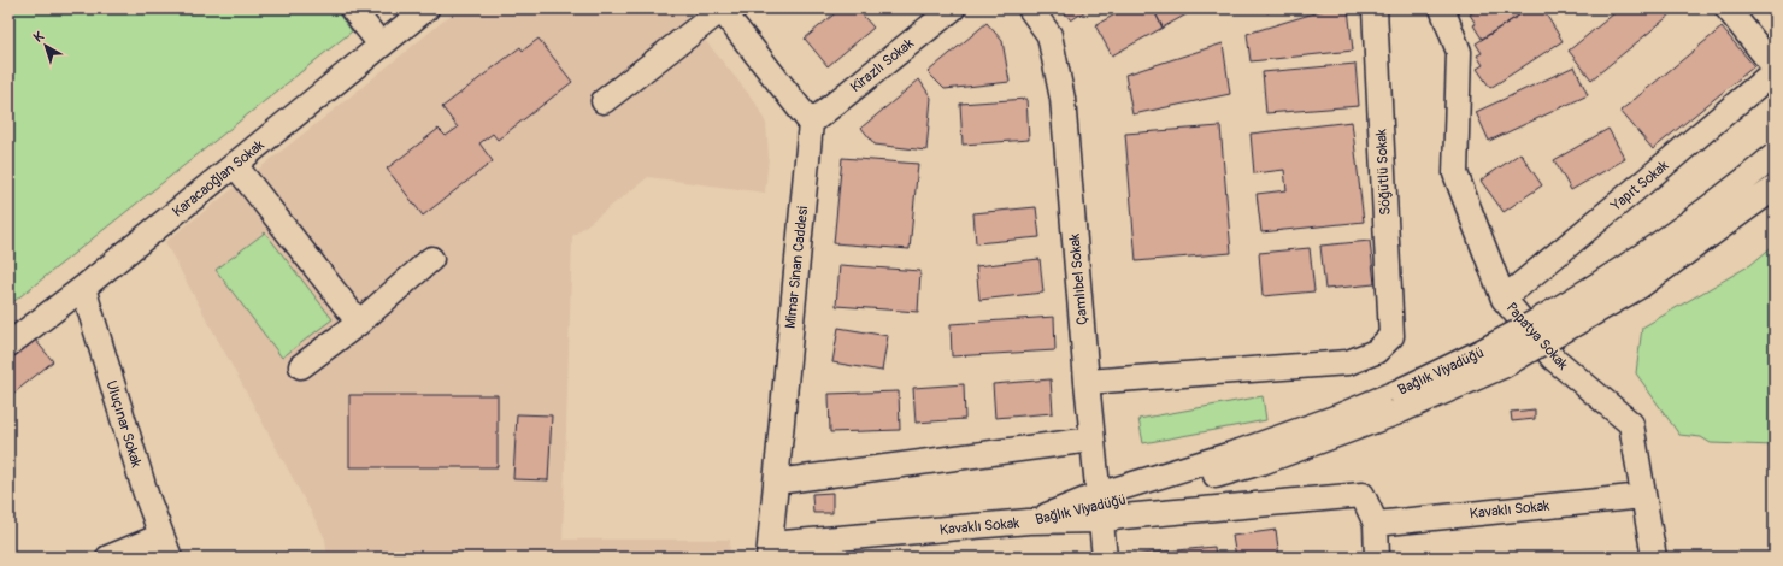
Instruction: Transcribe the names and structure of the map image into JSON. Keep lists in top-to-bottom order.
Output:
{
  "streets": {
    "street": [
      "Kirazlı Sokak",
      "Söğütlü Sokak",
      "Karacaoğlan Sokak",
      "Yapıt Sokak",
      "Mimar Sinan Caddesi",
      "Çamlıbel Sokak",
      "Papatya Sokak",
      "Bağlık Viyadüğü",
      "Uluçınar Sokak",
      "Kavaklı Sokak"
    ]
  },
  "crossings": [
    ["Kirazlı Sokak", "Mimar Sinan Caddesi"],
    ["Söğütlü Sokak", "Çamlıbel Sokak"],
    ["Karacaoğlan Sokak", "Uluçınar Sokak"],
    ["Yapıt Sokak", "Papatya Sokak"],
    ["Mimar Sinan Caddesi", "Kavaklı Sokak"],
    ["Çamlıbel Sokak", "Bağlık Viyadüğü"],
    ["Papatya Sokak", "Kavaklı Sokak"],
    ["Bağlık Viyadüğü", "Kavaklı Sokak"]
  ],
  "north": "top left"
}
